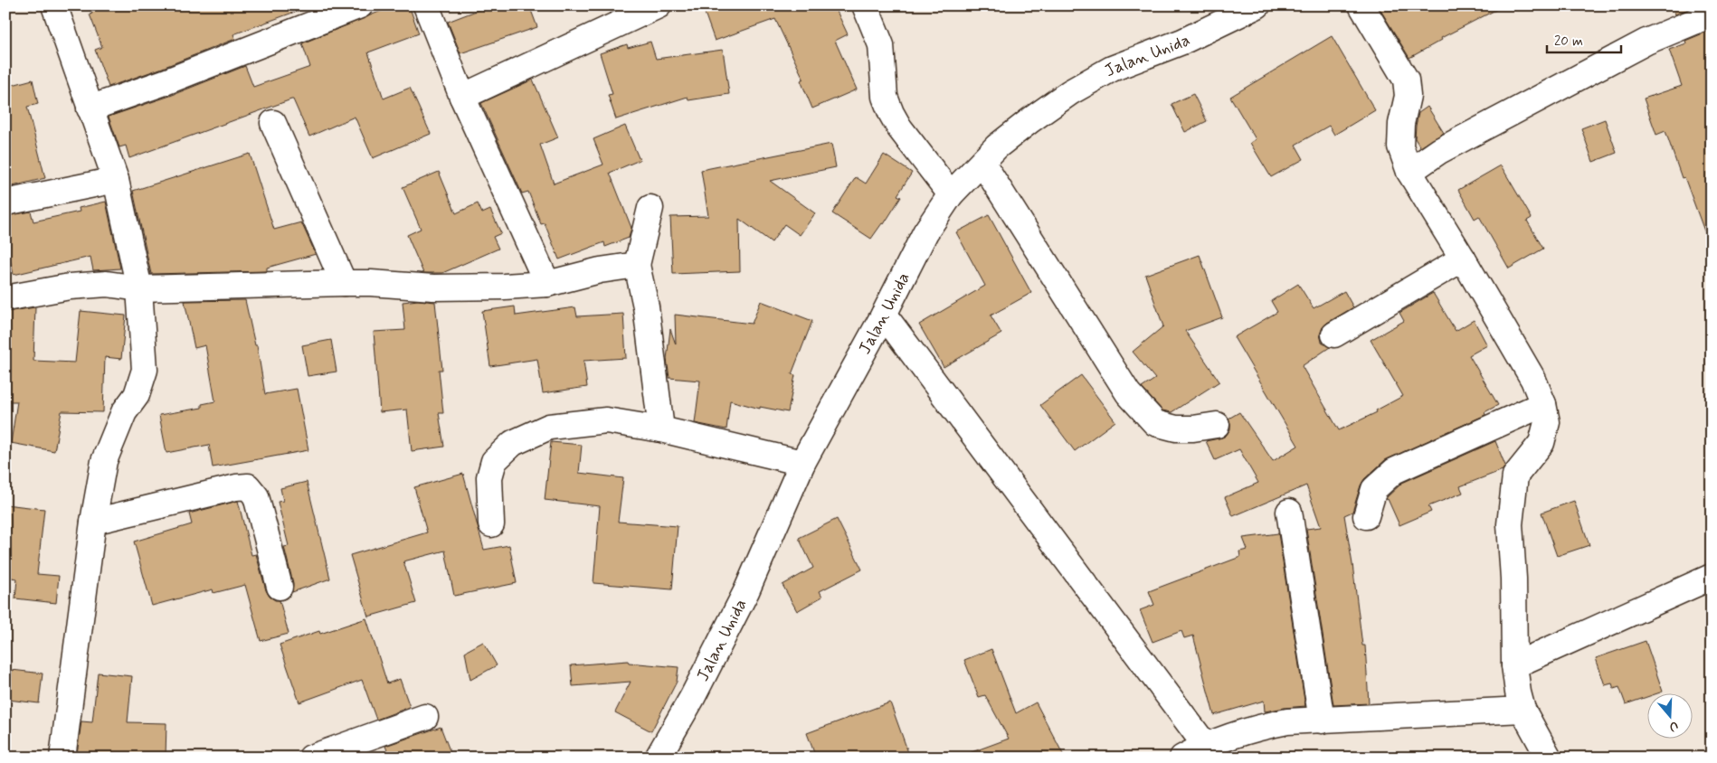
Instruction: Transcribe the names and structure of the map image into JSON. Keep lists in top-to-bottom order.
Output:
{
  "streets": {
    "street": ["Jalan Unida"]
  },
  "scale_bar": "20 m",
  "north": "bottom"
}
